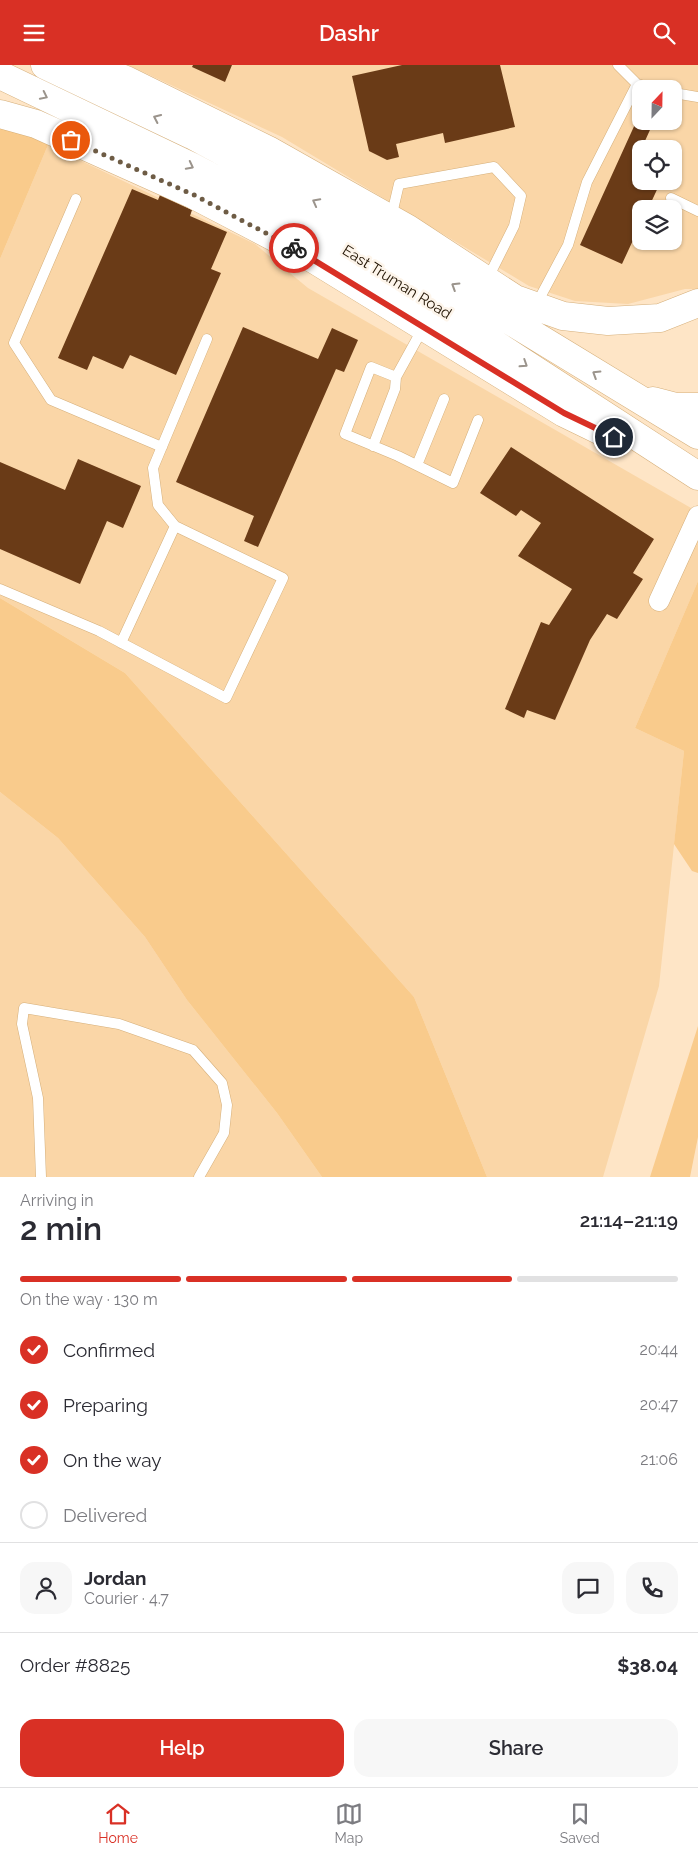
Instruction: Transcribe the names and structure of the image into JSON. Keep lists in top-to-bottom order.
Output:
{
  "streets": {
    "main road": ["East Truman Road"]
  },
  "north": "top",
  "page": {
    "header": "Dashr",
    "heading": ["2 min", "Arriving in", "21:14–21:19"],
    "panel": [
      "Jordan",
      "Courier · 4.7",
      "Order #8825",
      "$38.04"
    ],
    "bar": "On the way · 130 m",
    "list": [
      ["Confirmed", "20:44"],
      ["Preparing", "20:47"],
      ["On the way", "21:06"],
      "Delivered"
    ],
    "buttons": ["Help", "Share"],
    "tabs": ["Home", "Map", "Saved"]
  }
}
